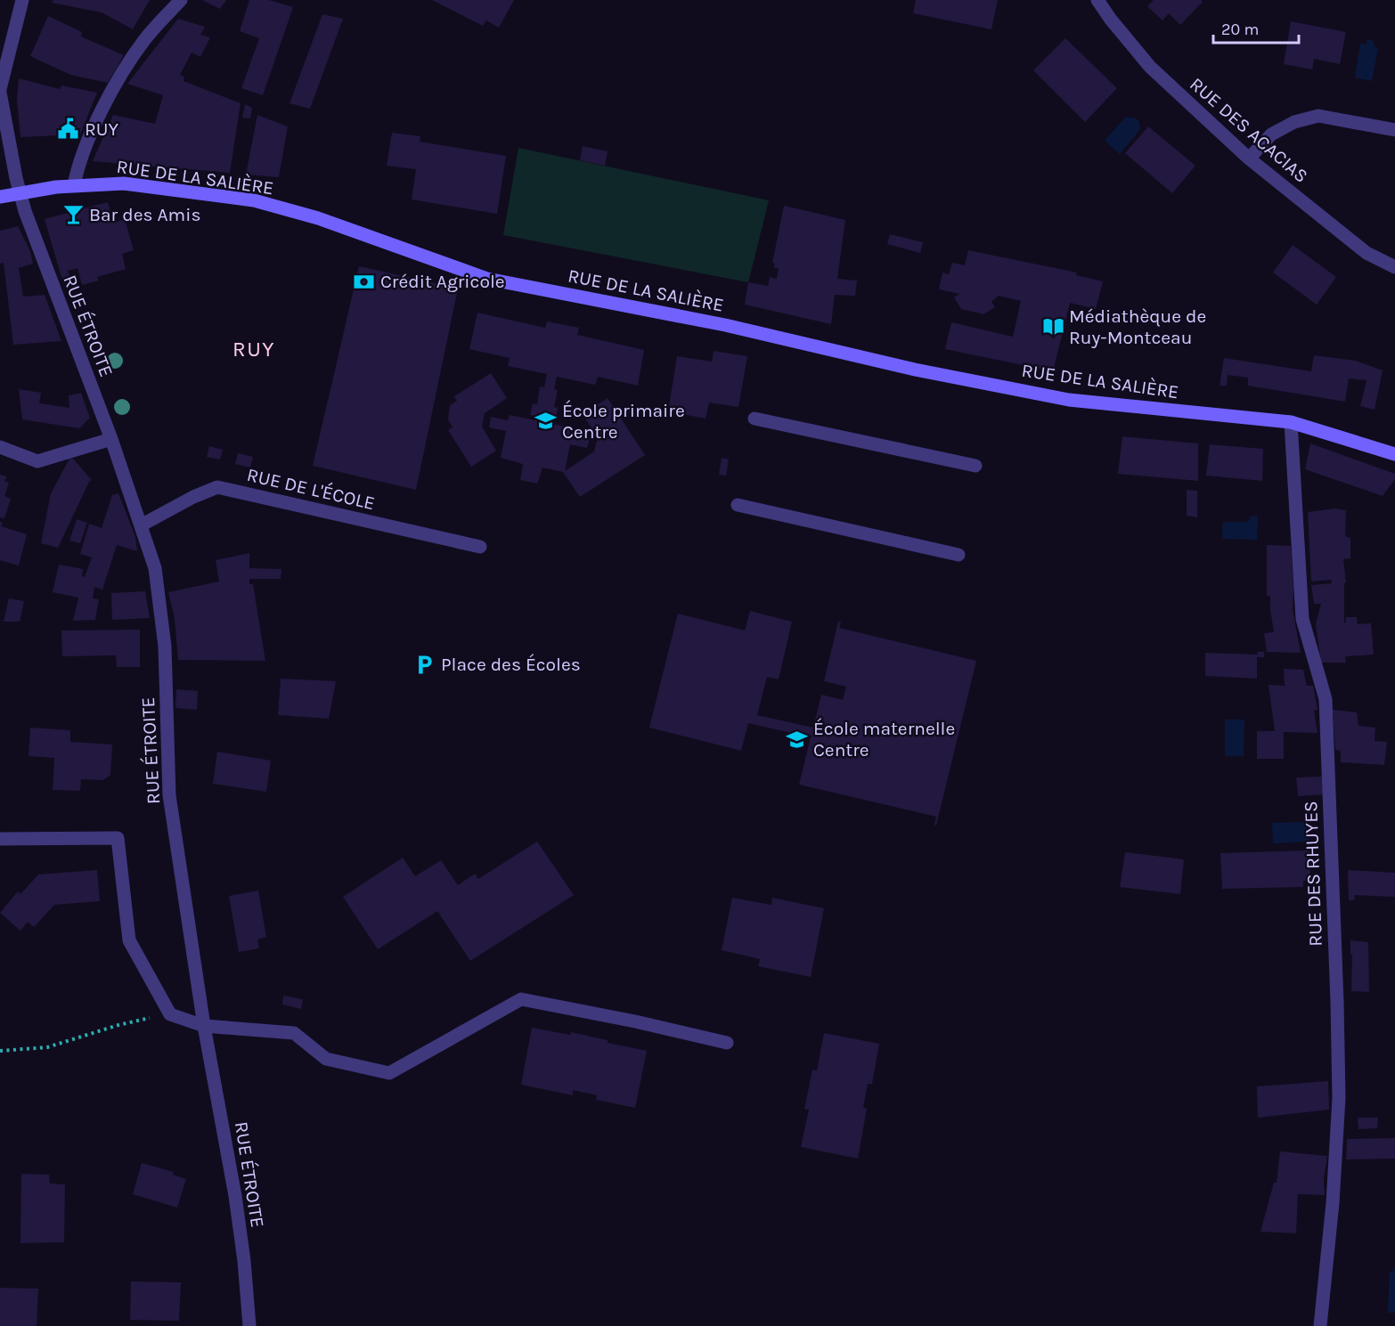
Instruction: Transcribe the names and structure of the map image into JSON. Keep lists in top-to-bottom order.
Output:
{
  "streets": {
    "main road": ["RUE DE LA SALIÈRE"],
    "street": [
      "RUE DES ACACIAS",
      "RUE ÉTROITE",
      "RUE DE L'ÉCOLE",
      "RUE DES RHUYES"
    ]
  },
  "crossings": [
    ["RUE DE LA SALIÈRE", "RUE ÉTROITE"],
    ["RUE DE LA SALIÈRE", "RUE DES RHUYES"],
    ["RUE ÉTROITE", "RUE DE L'ÉCOLE"]
  ],
  "districts": ["RUY"],
  "places": {
    "public building": ["RUY"],
    "bar": ["Bar des Amis"],
    "bank": ["Crédit Agricole"],
    "library": ["Médiathèque de Ruy-Montceau"],
    "school or university": ["École primaire Centre", "École maternelle Centre"],
    "parking": ["Place des Écoles"]
  },
  "scale_bar": "20 m"
}
